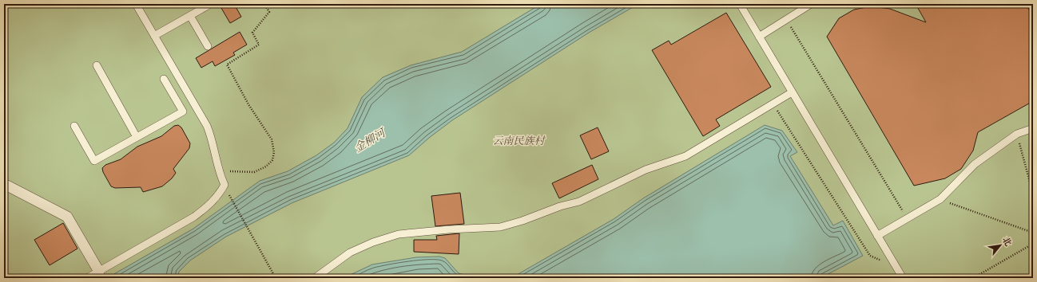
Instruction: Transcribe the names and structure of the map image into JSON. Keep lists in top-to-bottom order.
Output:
{
  "water": ["金柳河"],
  "parks": ["云南民族村"],
  "north": "top right"
}
